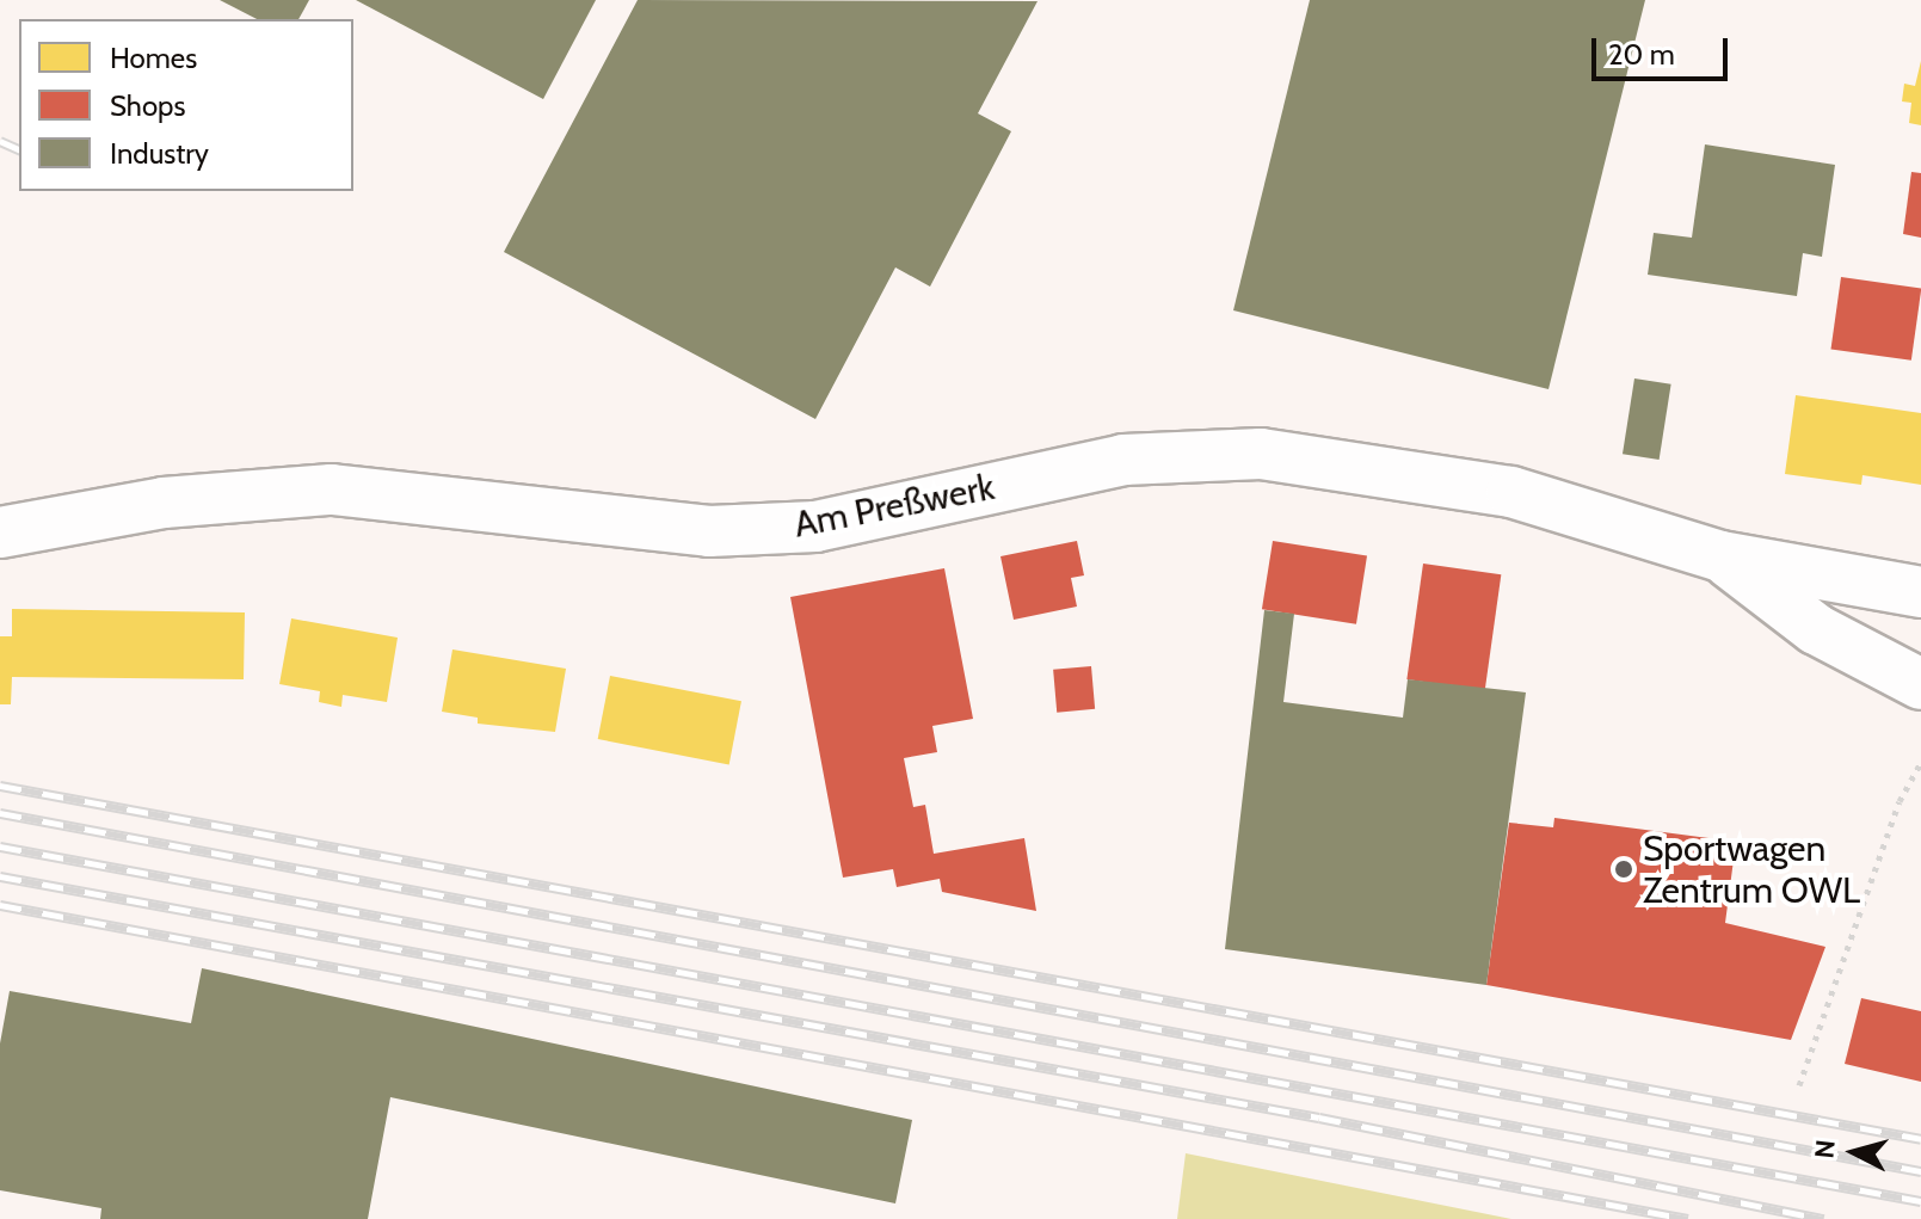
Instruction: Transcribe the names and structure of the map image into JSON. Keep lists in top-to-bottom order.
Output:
{
  "streets": {
    "street": ["Am Preßwerk"]
  },
  "places": ["Sportwagen Zentrum OWL"],
  "legend": ["Homes", "Shops", "Industry"],
  "scale_bar": "20 m",
  "north": "left"
}
